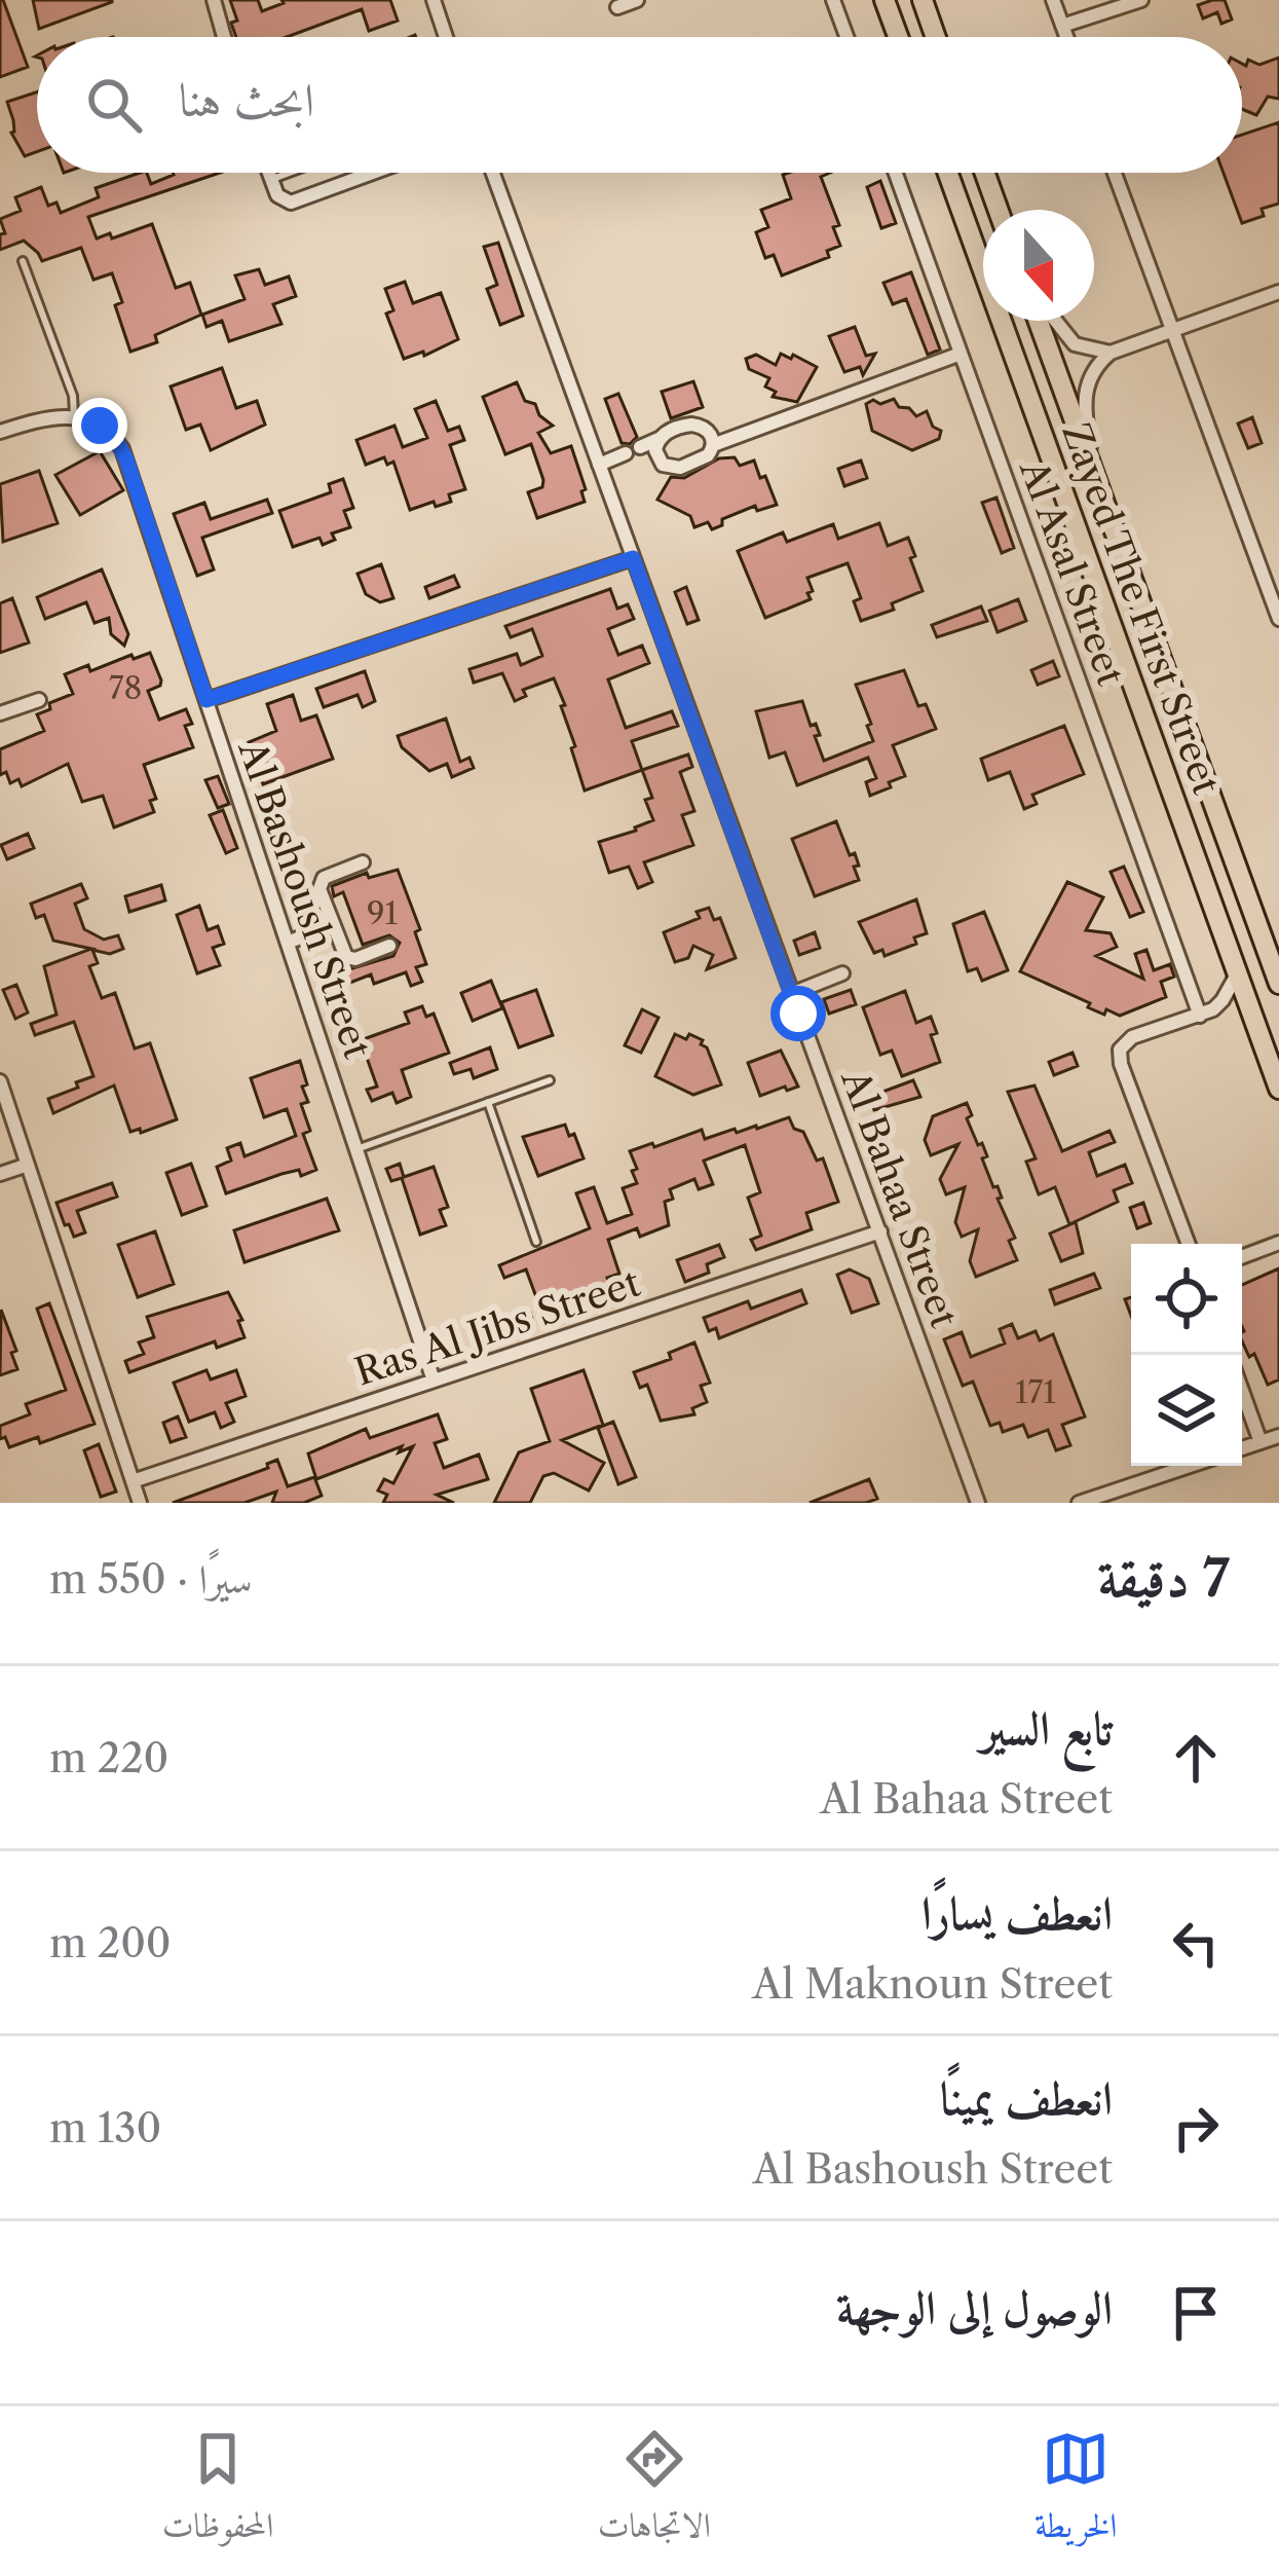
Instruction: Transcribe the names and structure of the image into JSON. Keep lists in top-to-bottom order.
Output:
{
  "streets": {
    "main road": ["Zayed The First Street"],
    "street": [
      "Al Asal Street",
      "Al Bashoush Street",
      "Al Bahaa Street",
      "Ras Al Jibs Street"
    ]
  },
  "crossings": [
    ["Al Bashoush Street", "Ras Al Jibs Street"],
    ["Al Bahaa Street", "Ras Al Jibs Street"]
  ],
  "house_numbers": ["78", "91", "171"],
  "north": "bottom",
  "page": {
    "search": "ابحث هنا",
    "heading": ["7 دقيقة", "سيرًا · 550 m"],
    "list": [
      ["تابع السير", "Al Bahaa Street", "220 m"],
      ["انعطف يسارًا", "Al Maknoun Street", "200 m"],
      ["انعطف يمينًا", "Al Bashoush Street", "130 m"],
      "الوصول إلى الوجهة"
    ],
    "nav": ["الخريطة", "الاتجاهات", "المحفوظات"]
  }
}
